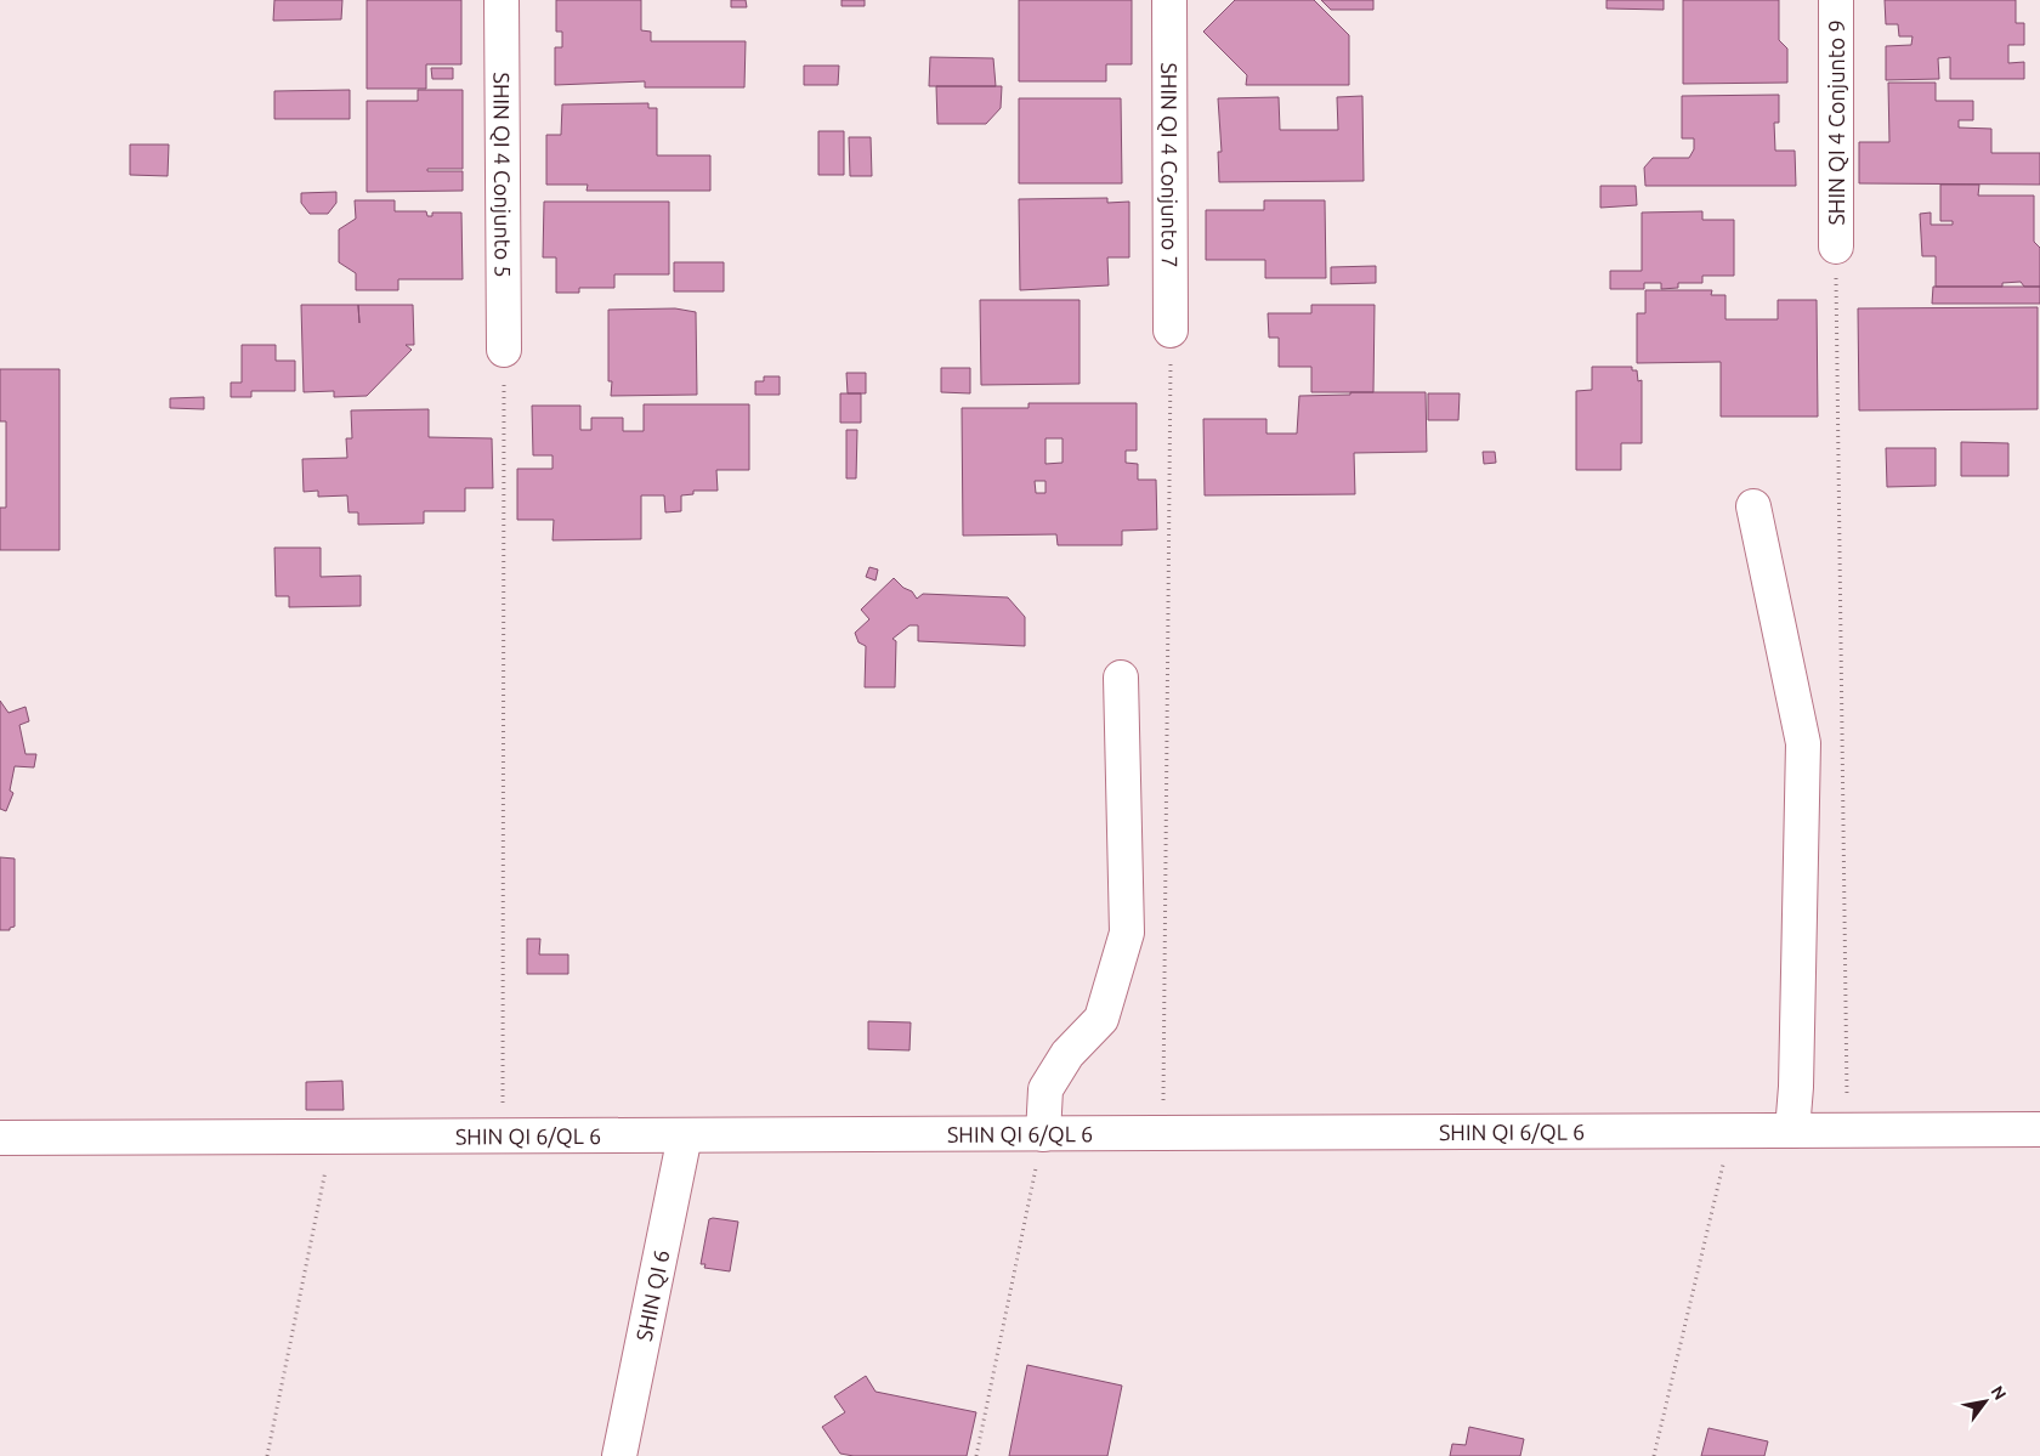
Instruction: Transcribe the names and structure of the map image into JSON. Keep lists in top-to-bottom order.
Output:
{
  "streets": {
    "street": [
      "SHIN QI 4 Conjunto 9",
      "SHIN QI 4 Conjunto 7",
      "SHIN QI 4 Conjunto 5",
      "SHIN QI 6/QL 6",
      "SHIN QI 6"
    ]
  },
  "crossings": [
    ["SHIN QI 6/QL 6", "SHIN QI 6"]
  ],
  "north": "top right"
}
